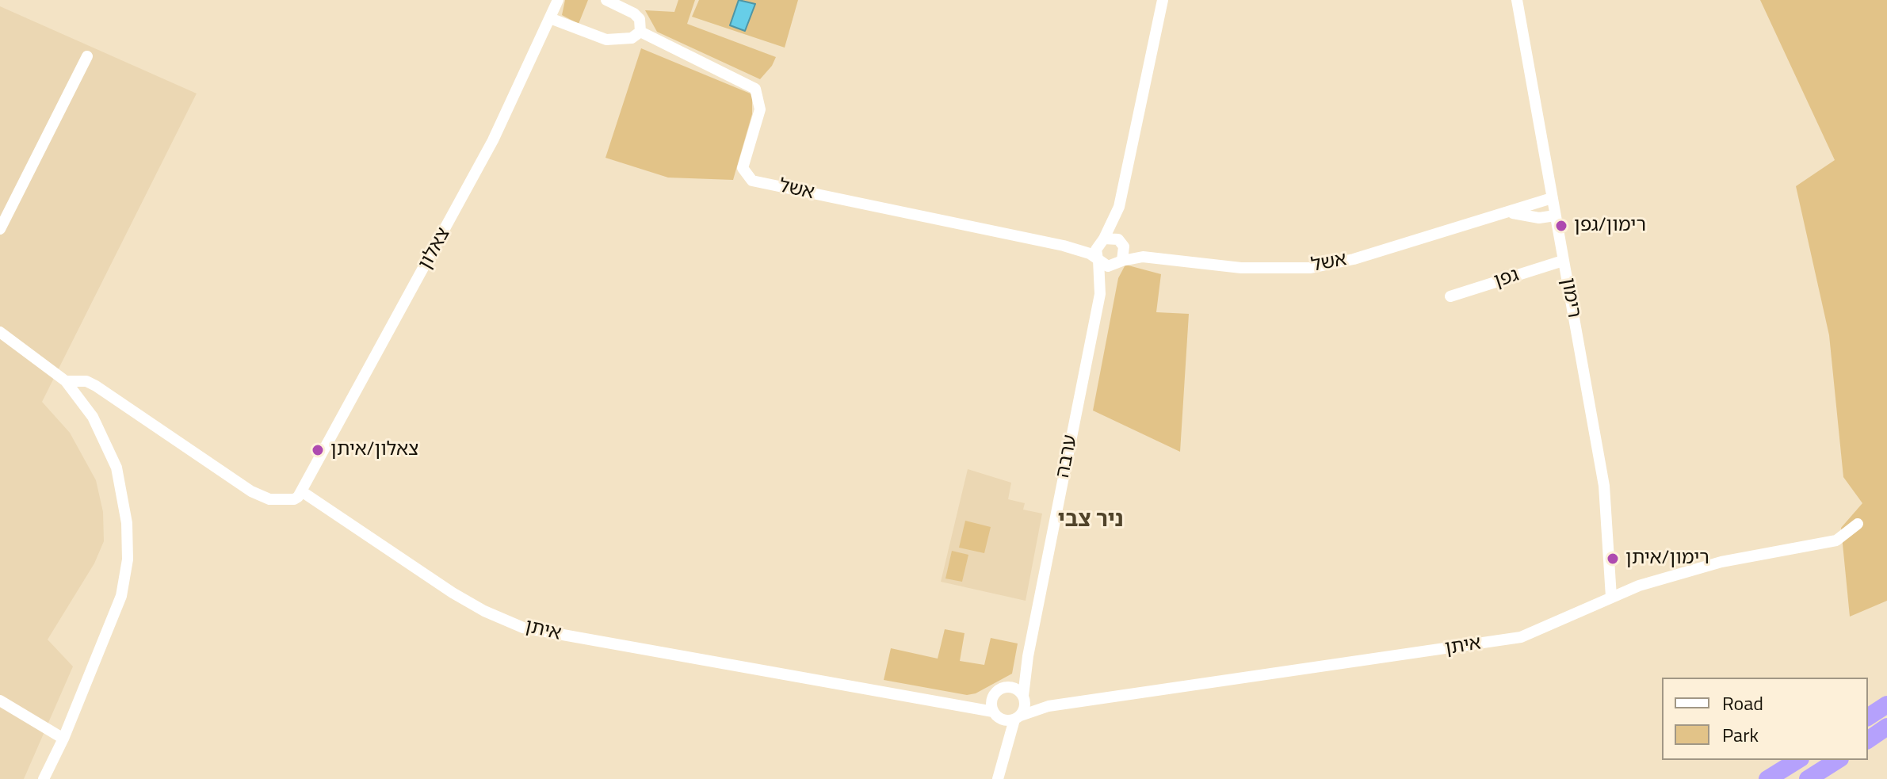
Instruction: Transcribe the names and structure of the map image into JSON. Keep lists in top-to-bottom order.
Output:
{
  "streets": {
    "street": [
      "אשל",
      "צאלון",
      "גפן",
      "רימון",
      "ערבה",
      "איתן"
    ]
  },
  "crossings": [
    ["אשל", "רימון"],
    ["אשל", "ערבה"],
    ["צאלון", "איתן"],
    ["גפן", "רימון"],
    ["רימון", "איתן"],
    ["ערבה", "איתן"]
  ],
  "districts": ["ניר צבי"],
  "places": ["רימון/גפן", "צאלון/איתן", "רימון/איתן"],
  "legend": ["Road", "Park"]
}
